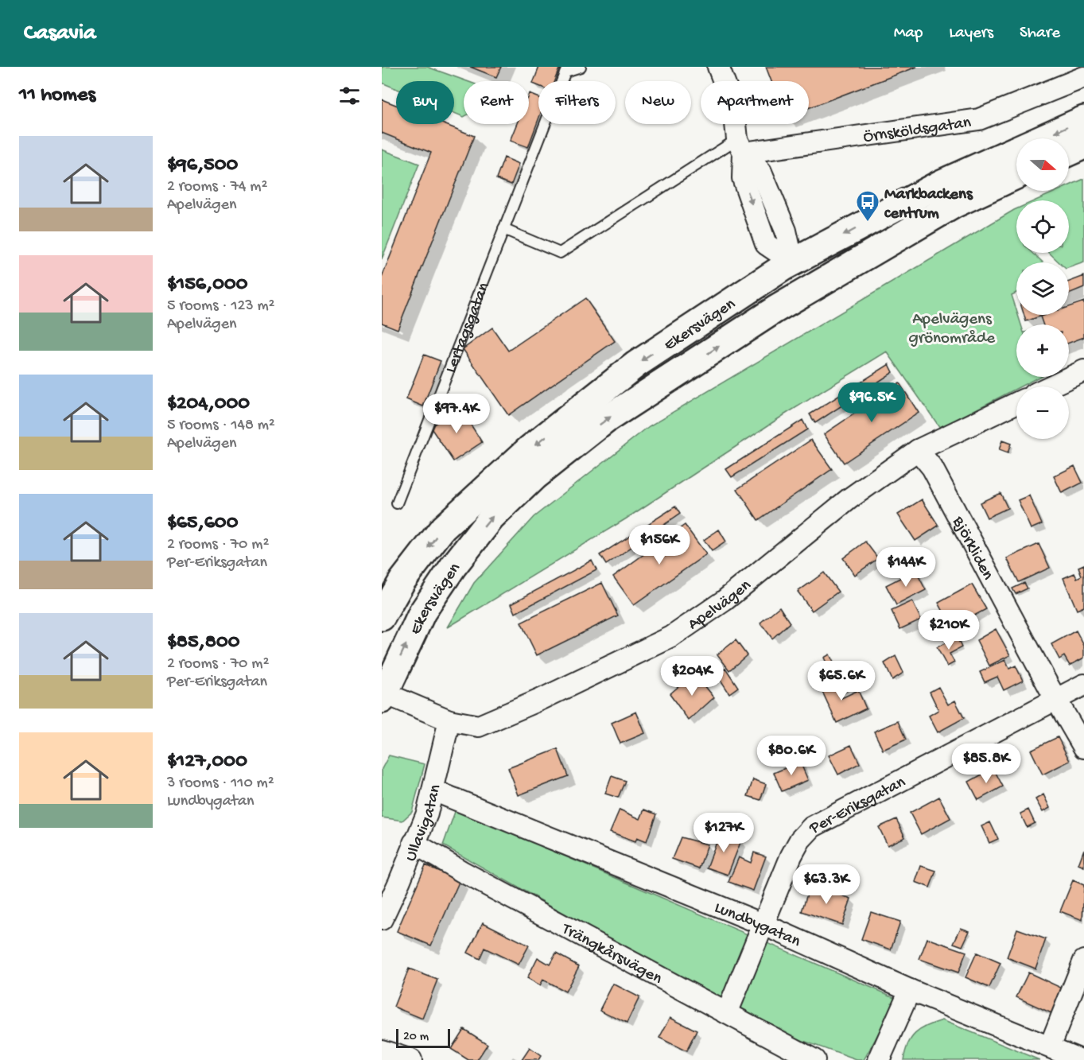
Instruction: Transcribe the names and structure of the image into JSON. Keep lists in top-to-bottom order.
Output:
{
  "streets": {
    "main road": ["Ekersvägen"],
    "street": [
      "Örnsköldsgatan",
      "Björkliden",
      "Apelvägen",
      "Per-Eriksgatan",
      "Ullavigatan",
      "Lundbygatan",
      "Trängkårsvägen"
    ],
    "lane": ["Lertagsgatan"]
  },
  "crossings": [
    ["Ekersvägen", "Apelvägen"],
    ["Björkliden", "Apelvägen"],
    ["Björkliden", "Per-Eriksgatan"],
    ["Apelvägen", "Ullavigatan"],
    ["Per-Eriksgatan", "Lundbygatan"],
    ["Per-Eriksgatan", "Trängkårsvägen"],
    ["Ullavigatan", "Lundbygatan"],
    ["Ullavigatan", "Trängkårsvägen"]
  ],
  "parks": ["Apelvägens grönområde"],
  "places": {
    "bus stop": ["Markbackens centrum"]
  },
  "scale_bar": "20 m",
  "north": "right",
  "page": {
    "header": "Casavia",
    "nav": ["Map", "Layers", "Share"],
    "heading": "11 homes",
    "chip": [
      "Buy",
      "Rent",
      "Filters",
      "New",
      "Apartment"
    ],
    "list": [
      {
        "name": "$96,500",
        "note": "2 rooms · 74 m² · Apelvägen"
      },
      {
        "name": "$156,000",
        "note": "5 rooms · 123 m² · Apelvägen"
      },
      {
        "name": "$204,000",
        "note": "5 rooms · 148 m² · Apelvägen"
      },
      {
        "name": "$65,600",
        "note": "2 rooms · 70 m² · Per-Eriksgatan"
      },
      {
        "name": "$85,800",
        "note": "2 rooms · 70 m² · Per-Eriksgatan"
      },
      {
        "name": "$127,000",
        "note": "3 rooms · 110 m² · Lundbygatan"
      }
    ],
    "map_buttons": ["+", "−"],
    "price": [
      "$96.5K",
      "$97.4K",
      "$156K",
      "$144K",
      "$210K",
      "$204K",
      "$65.6K",
      "$80.6K",
      "$85.8K",
      "$127K",
      "$63.3K"
    ],
    "scale": "20 m"
  }
}
